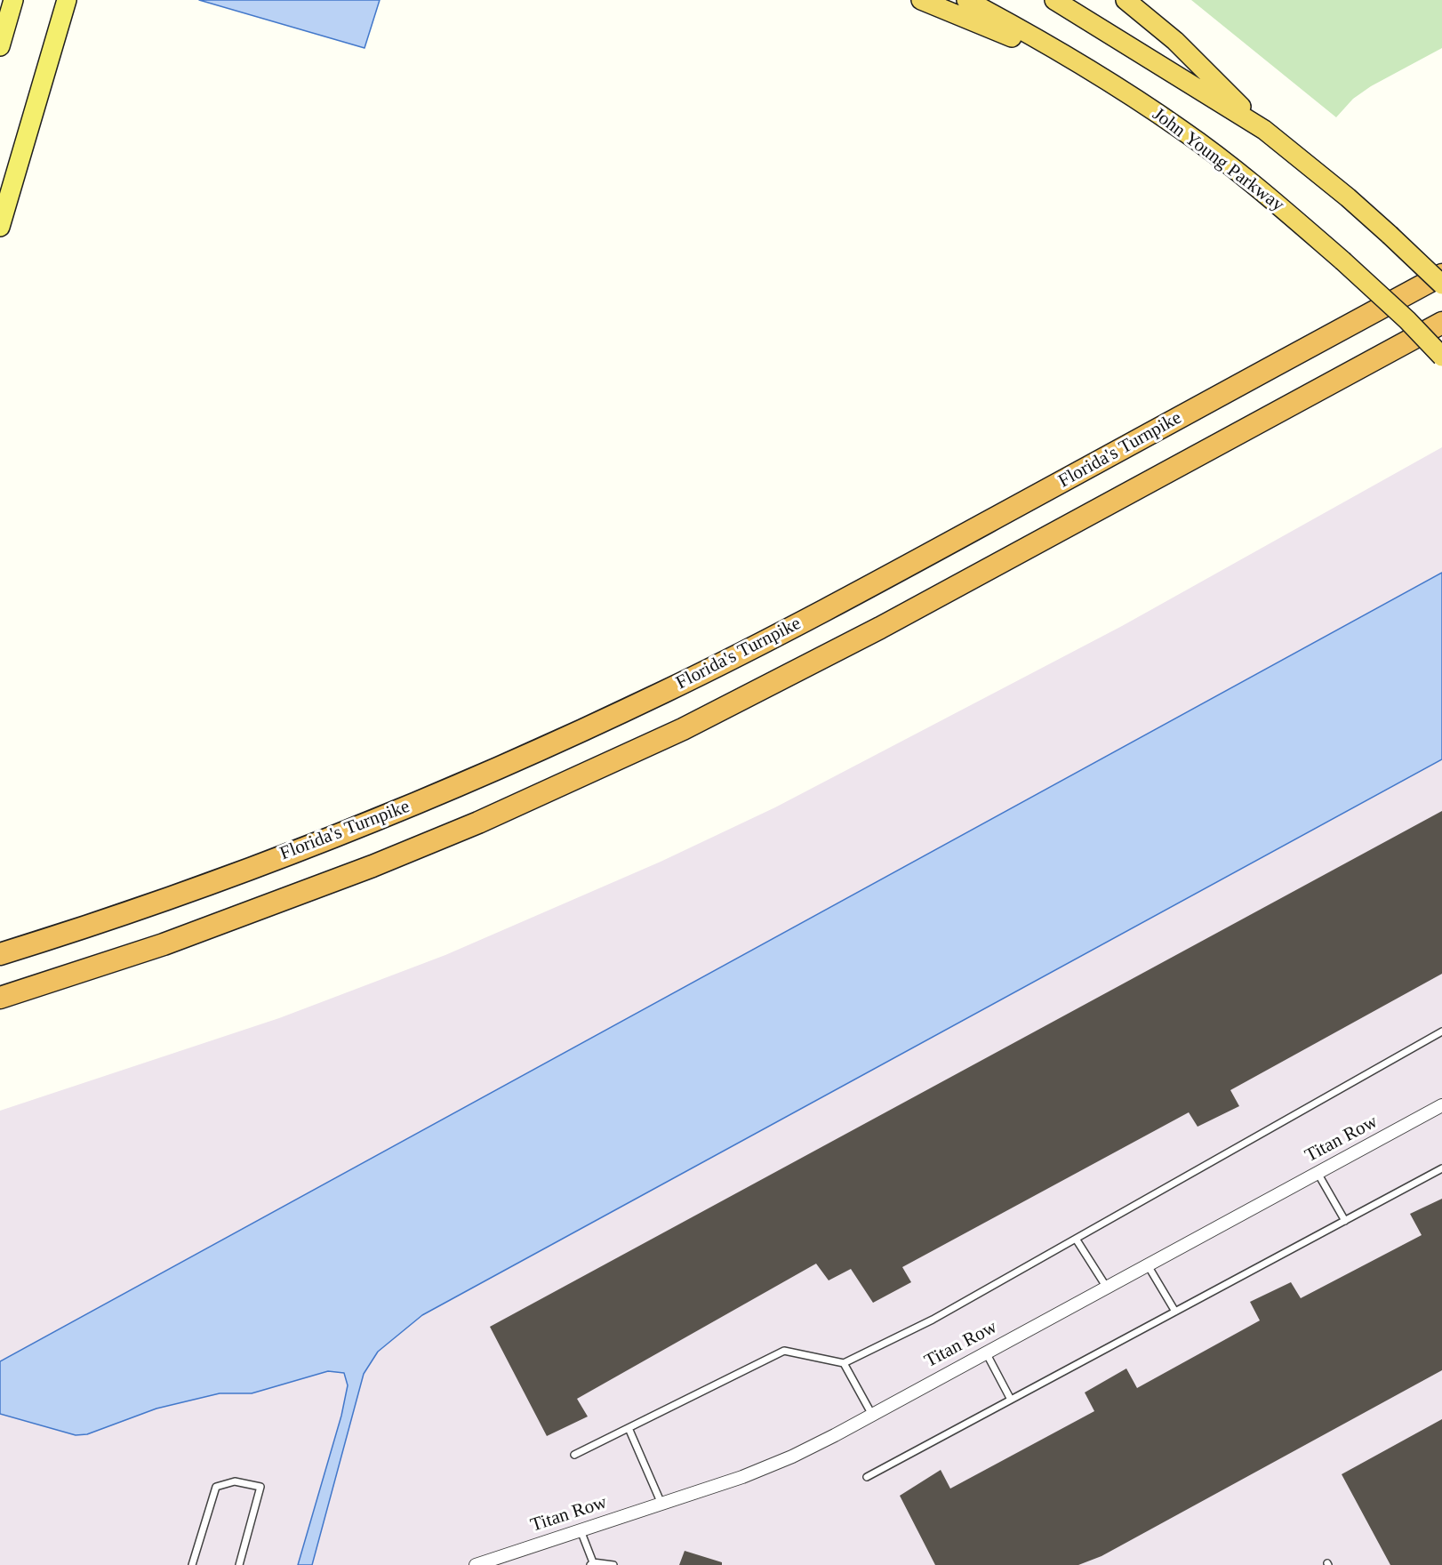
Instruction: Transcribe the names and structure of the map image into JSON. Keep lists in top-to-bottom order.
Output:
{
  "streets": {
    "highway": ["John Young Parkway", "Florida's Turnpike"],
    "street": ["Titan Row"]
  }
}
